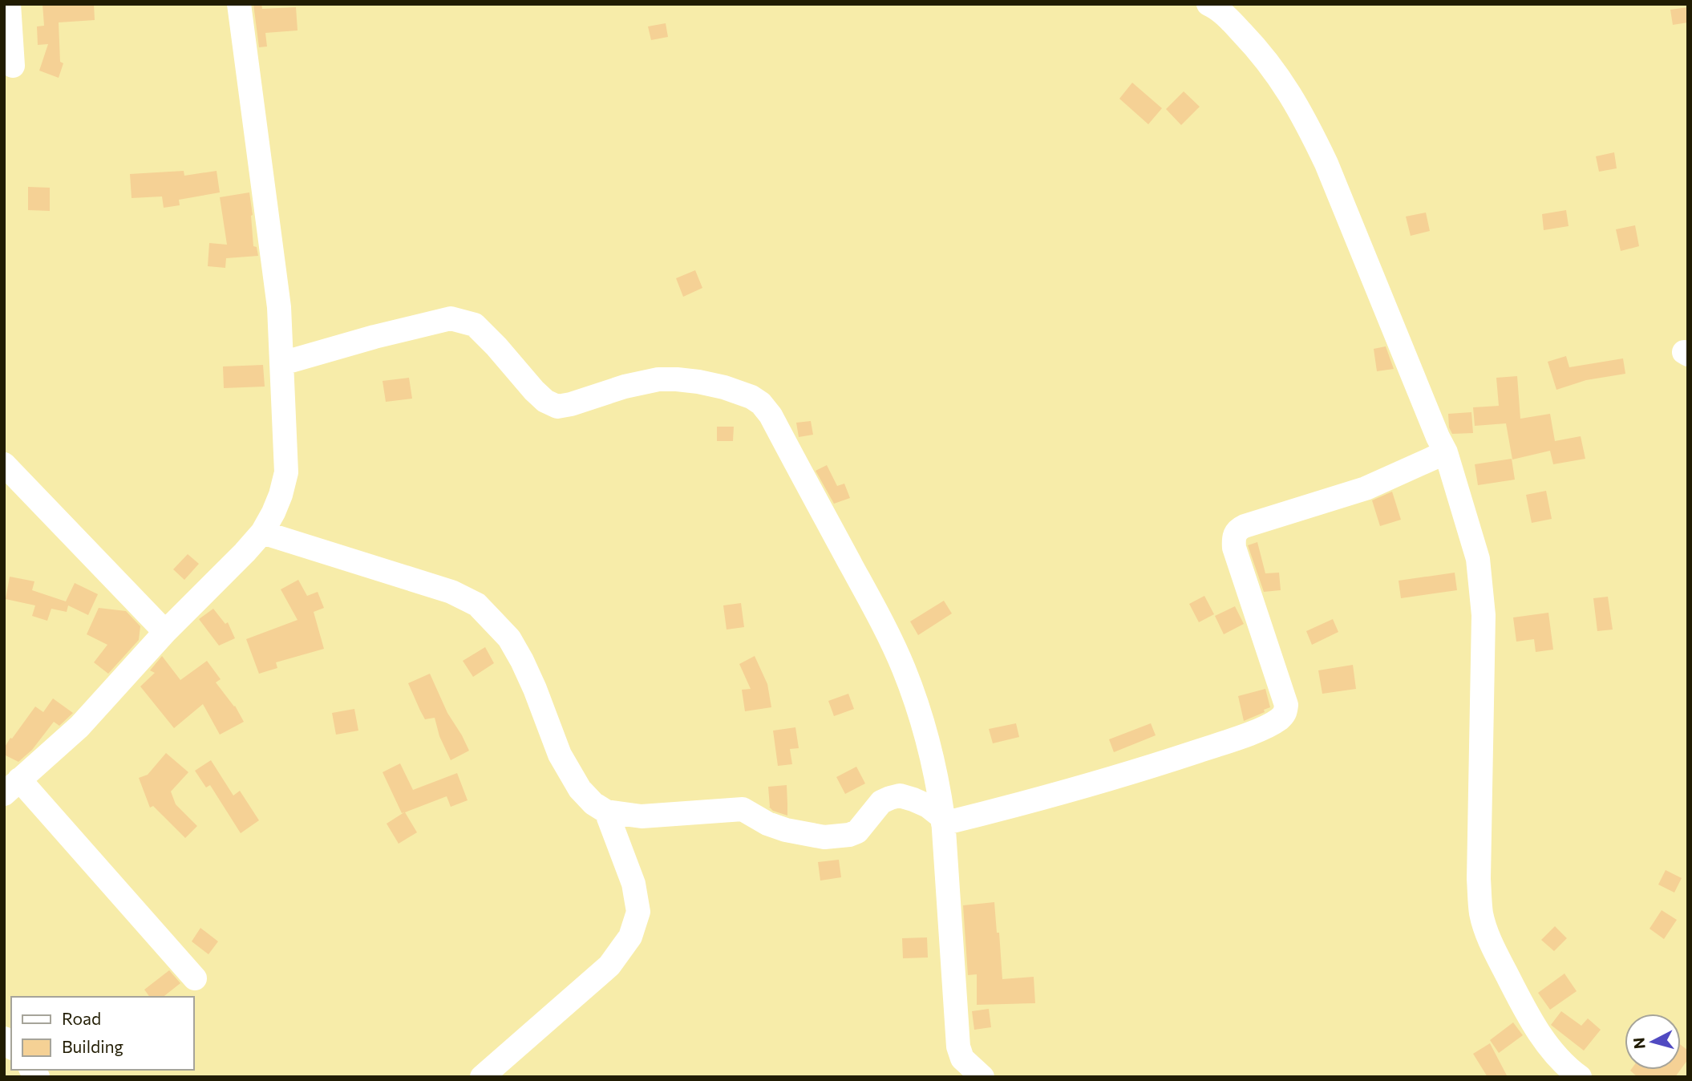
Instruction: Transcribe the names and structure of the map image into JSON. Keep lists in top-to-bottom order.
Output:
{
  "legend": ["Road", "Building"],
  "north": "left"
}
